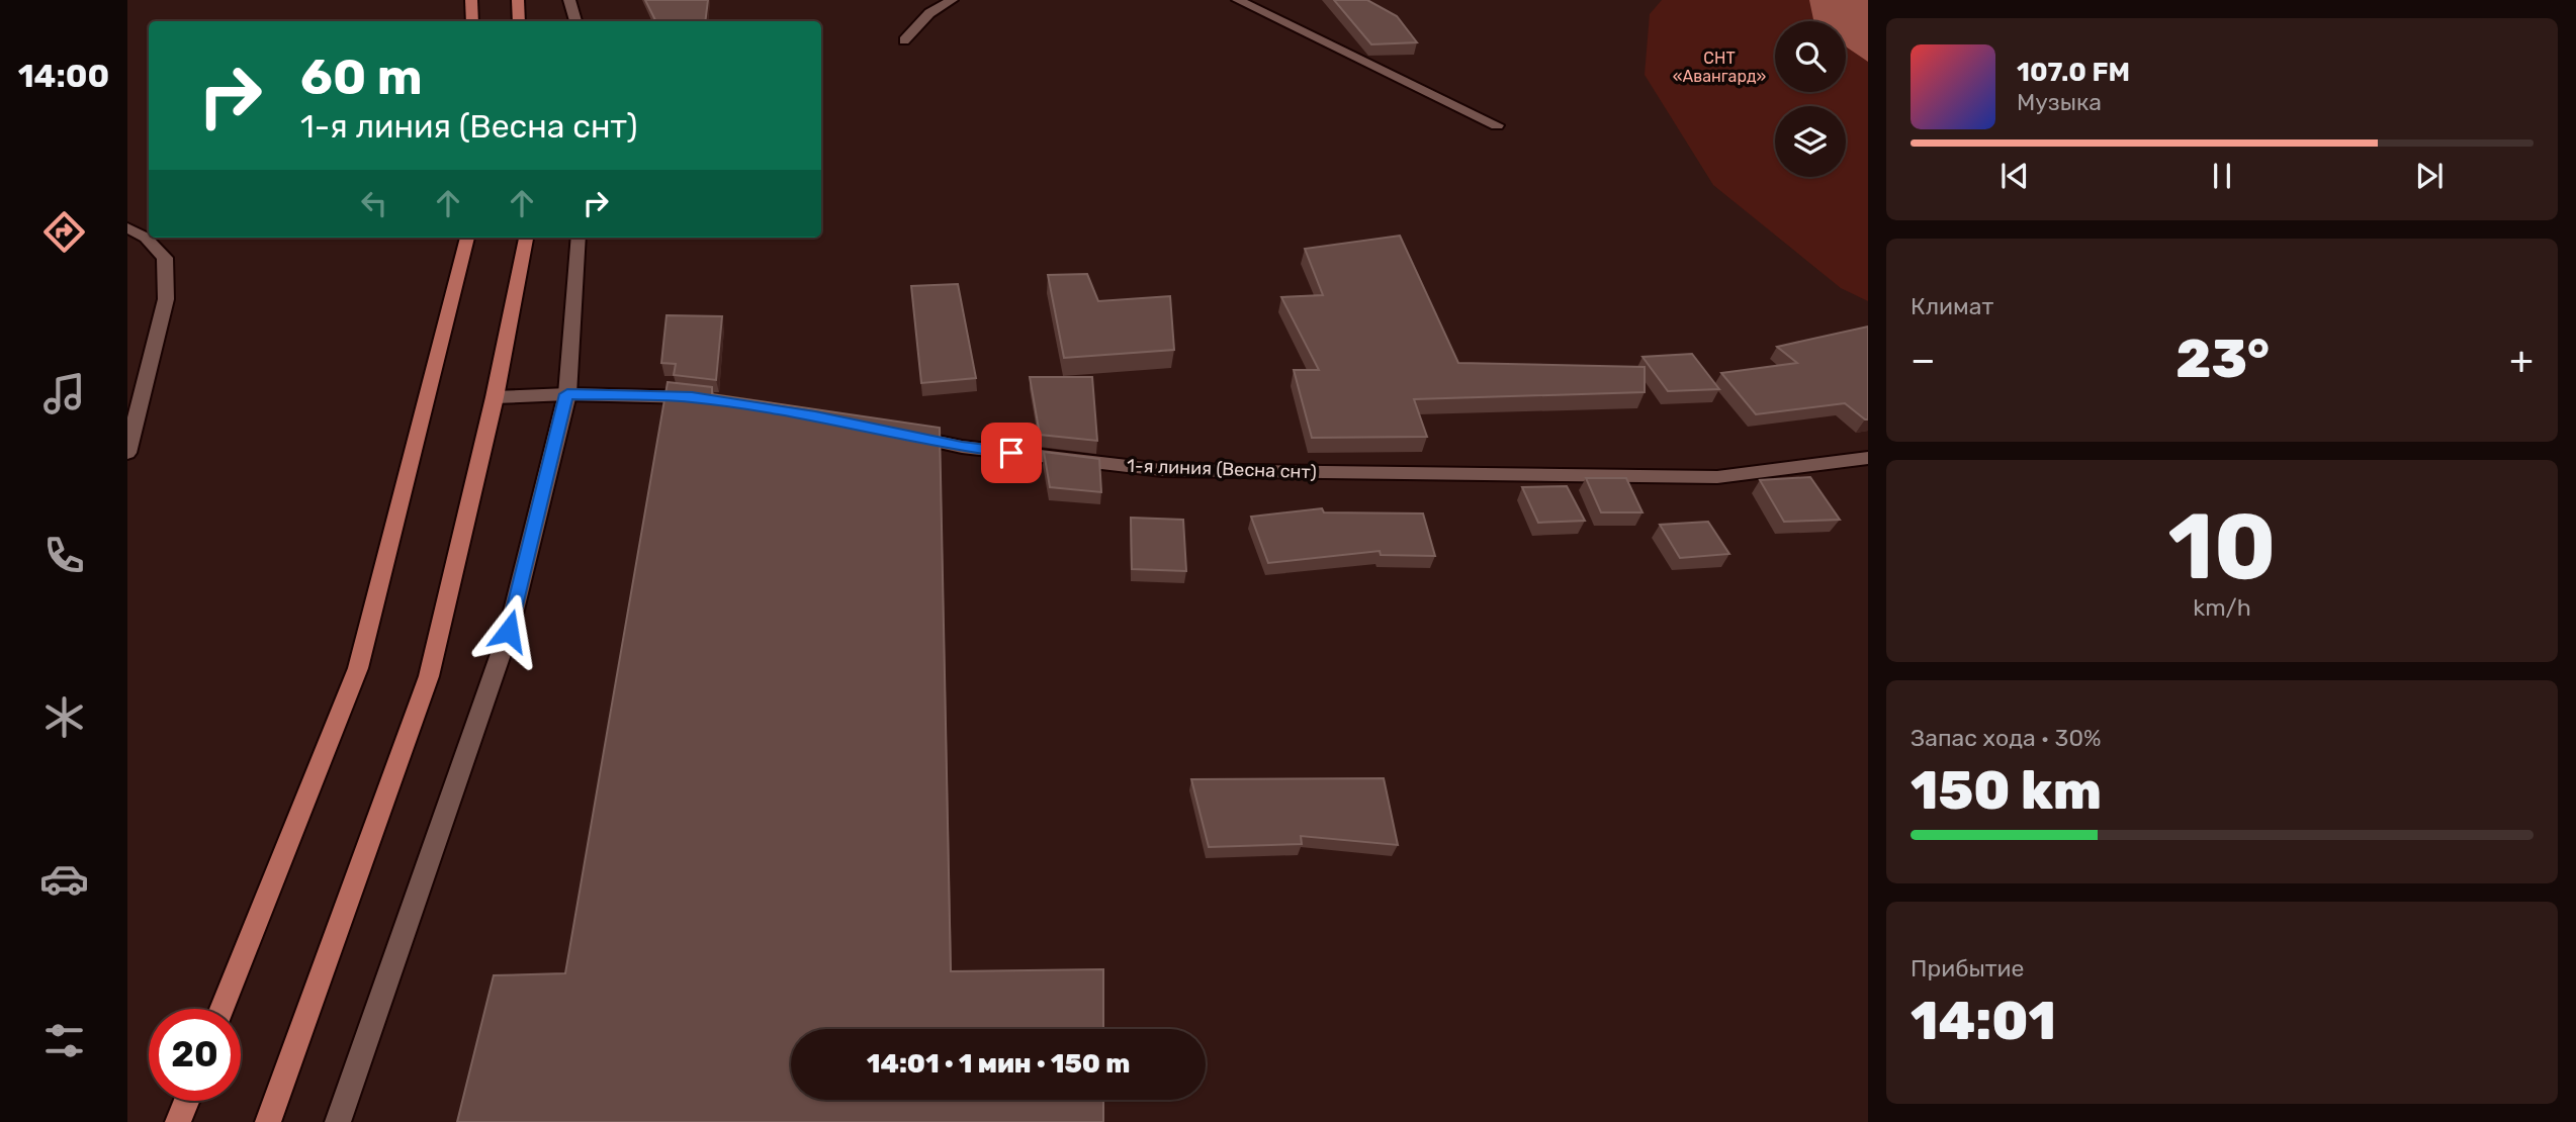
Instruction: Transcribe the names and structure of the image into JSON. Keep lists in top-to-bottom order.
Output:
{
  "streets": {
    "street": ["1-я линия (Весна снт)"]
  },
  "parks": ["СНТ «Авангард»"],
  "page": {
    "tabs": "14:00",
    "turn": ["60 m", "1-я линия (Весна снт)"],
    "song": ["107.0 FM", "Музыка"],
    "tile": [
      "Климат",
      ["10", "km/h"],
      ["Запас хода · 30%", "150 km"],
      ["Прибытие", "14:01"]
    ],
    "heat": ["−", "23°", "+"],
    "limit": "20",
    "trip": "14:01 · 1 мин · 150 m"
  }
}
